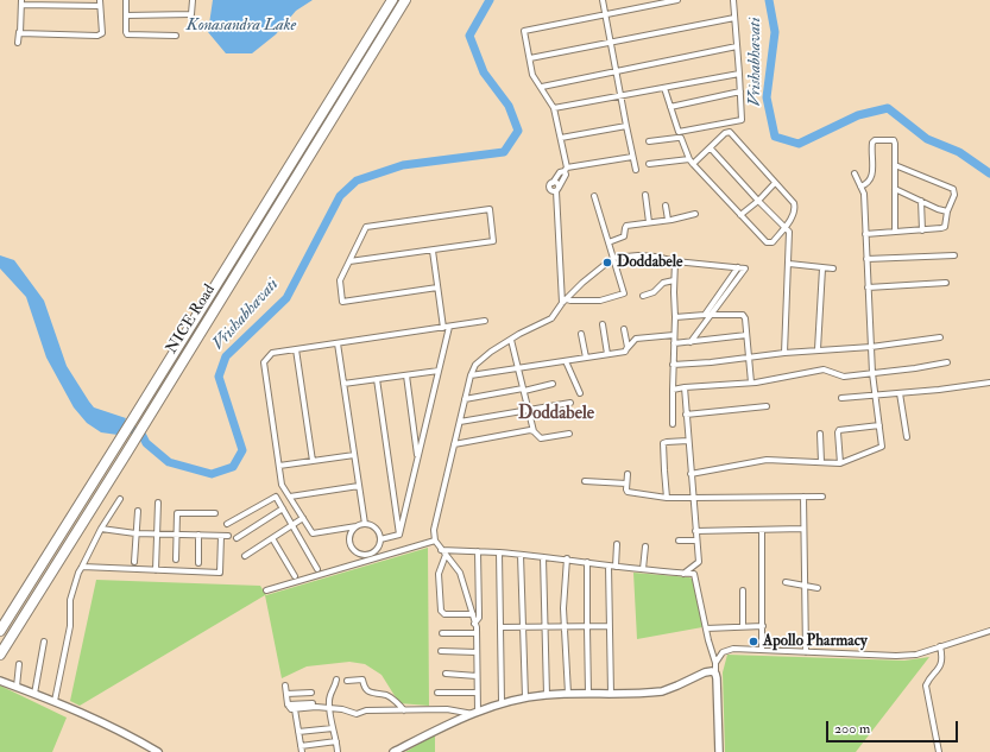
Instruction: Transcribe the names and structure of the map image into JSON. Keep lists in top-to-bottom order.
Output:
{
  "streets": {
    "highway": ["NICE Road"]
  },
  "districts": ["Doddabele"],
  "water": ["Konasandra Lake", "Vrishabhavati"],
  "places": ["Doddabele", "Apollo Pharmacy"],
  "scale_bar": "200 m"
}
